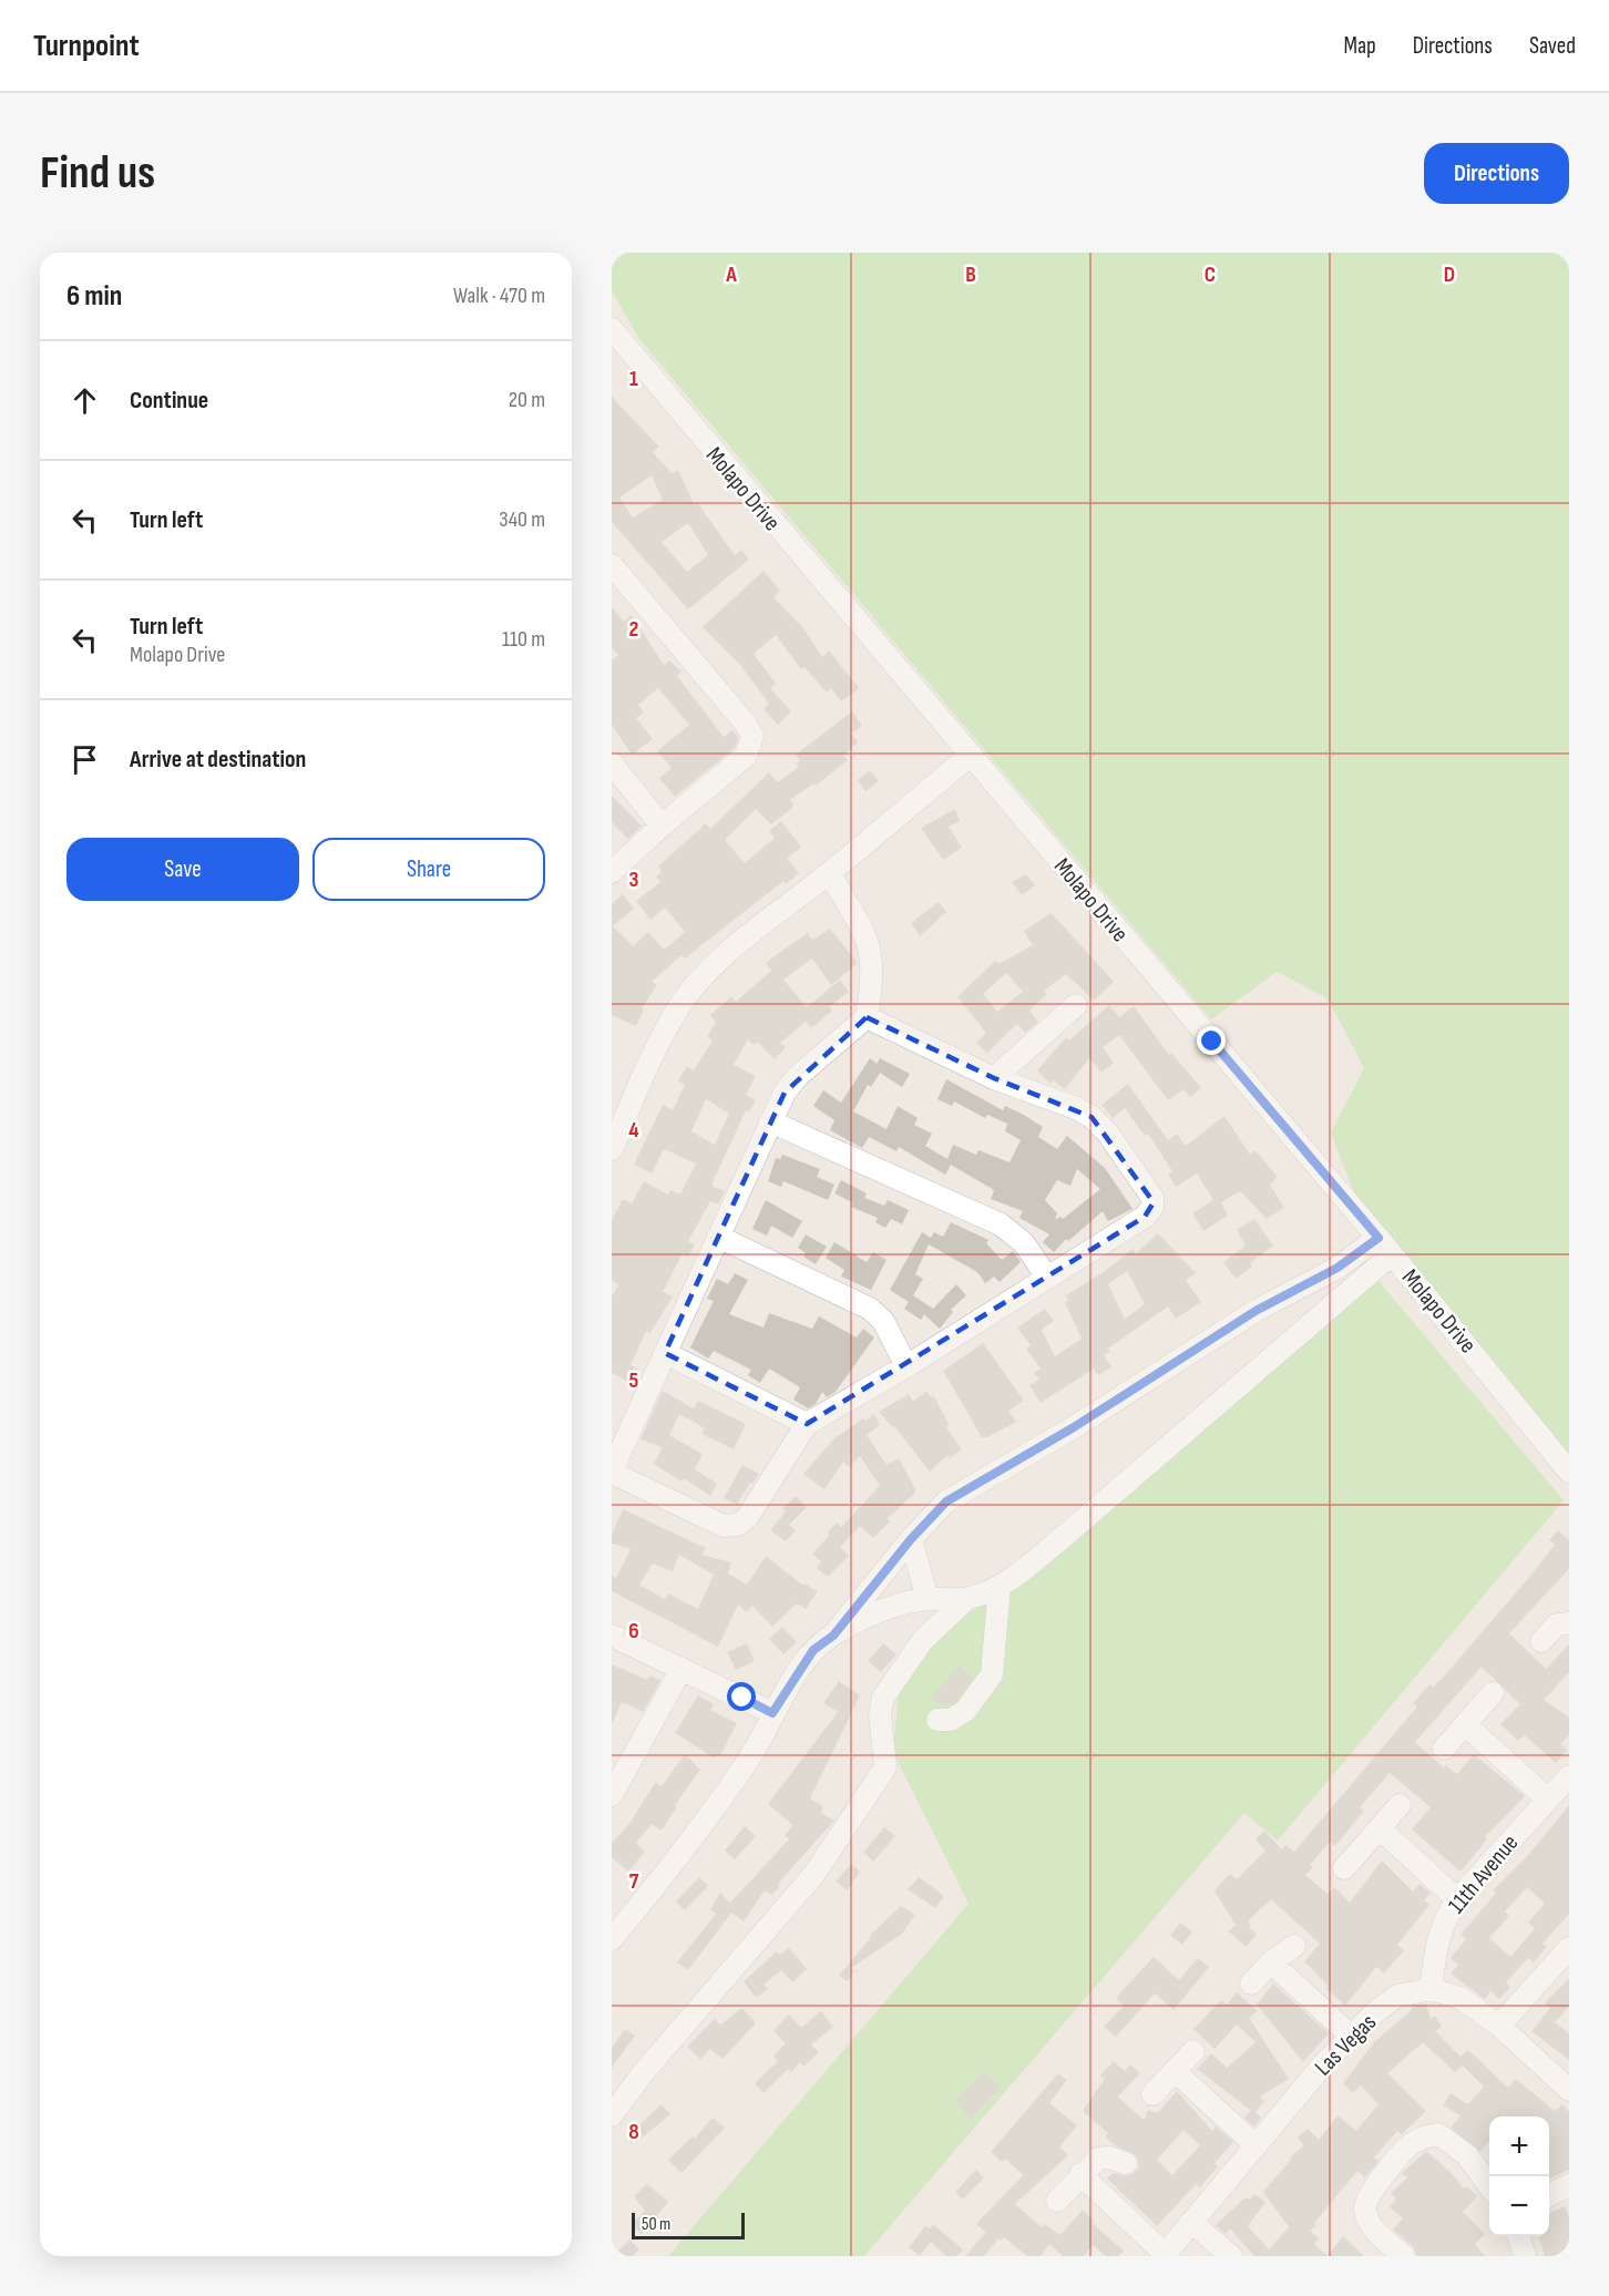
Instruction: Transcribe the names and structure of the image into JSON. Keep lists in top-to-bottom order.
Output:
{
  "streets": {
    "street": ["Molapo Drive", "11th Avenue", "Las Vegas"]
  },
  "crossings": [
    ["11th Avenue", "Las Vegas"]
  ],
  "scale_bar": "50 m",
  "page": {
    "header": "Turnpoint",
    "nav": ["Map", "Directions", "Saved"],
    "buttons": [
      "Directions",
      ["Save", "Share"]
    ],
    "title": "Find us",
    "heading": ["6 min", "Walk · 470 m"],
    "list": [
      ["Continue", "20 m"],
      ["Turn left", "340 m"],
      ["Turn left", "Molapo Drive", "110 m"],
      "Arrive at destination"
    ],
    "map_buttons": ["+", "−"],
    "scale": "50 m"
  },
  "grid": {
    "columns": [
      "A",
      "B",
      "C",
      "D"
    ],
    "rows": [
      "1",
      "2",
      "3",
      "4",
      "5",
      "6",
      "7",
      "8"
    ]
  }
}
